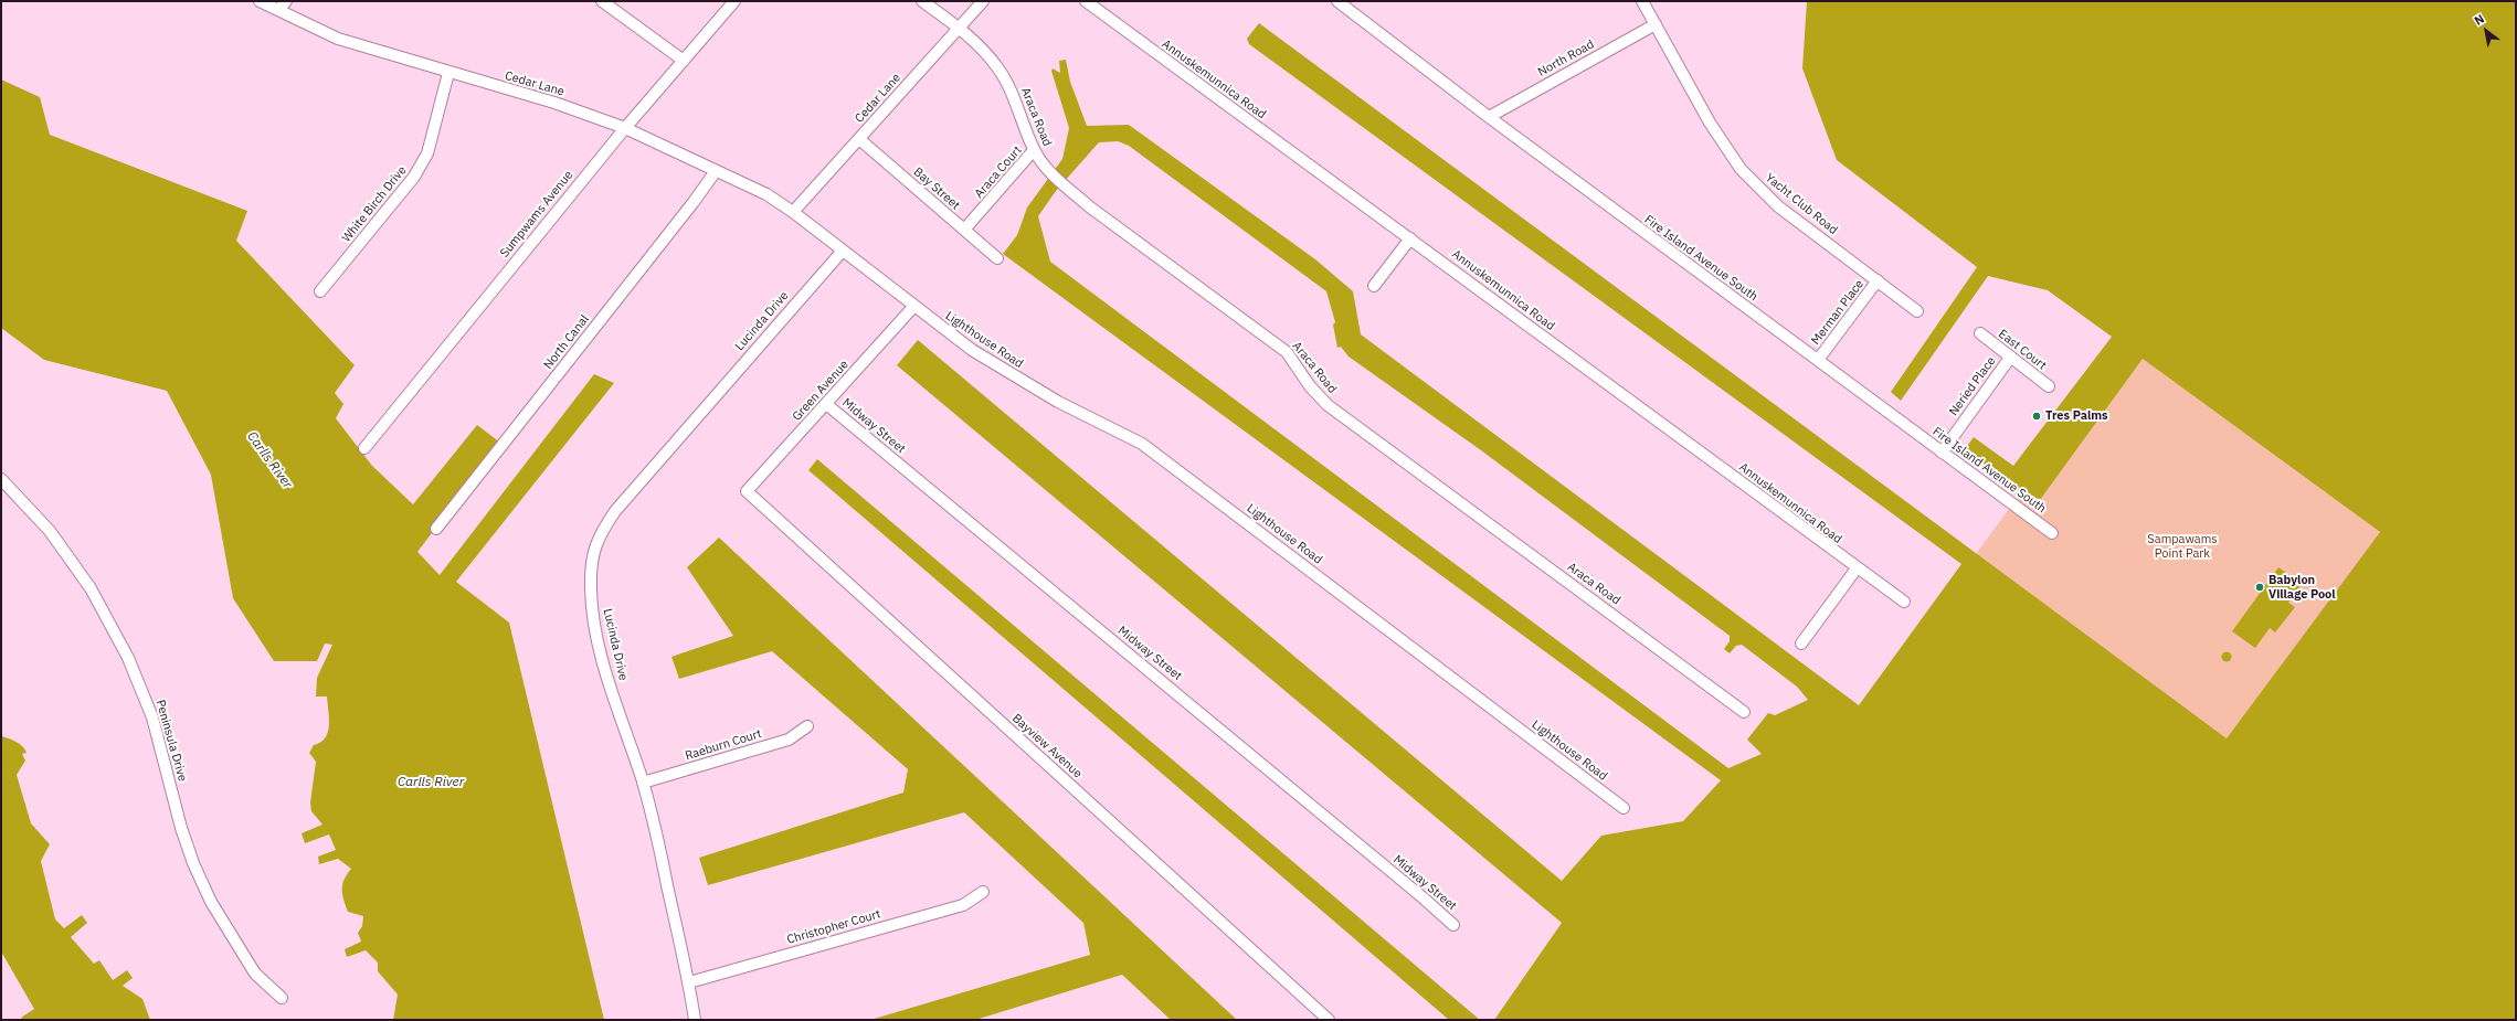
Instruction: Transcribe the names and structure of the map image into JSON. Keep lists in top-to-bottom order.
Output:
{
  "streets": {
    "street": [
      "North Road",
      "Annuskemunnica Road",
      "Cedar Lane",
      "Araca Road",
      "Araca Court",
      "Bay Street",
      "White Birch Drive",
      "Yacht Club Road",
      "Sumpwams Avenue",
      "Fire Island Avenue South",
      "Merman Place",
      "Lucinda Drive",
      "Lighthouse Road",
      "North Canal",
      "East Court",
      "Neried Place",
      "Green Avenue",
      "Midway Street",
      "Peninsula Drive",
      "Raeburn Court",
      "Bayview Avenue",
      "Christopher Court"
    ]
  },
  "crossings": [
    ["North Road", "Yacht Club Road"],
    ["North Road", "Fire Island Avenue South"],
    ["Cedar Lane", "Araca Road"],
    ["Cedar Lane", "Bay Street"],
    ["Cedar Lane", "White Birch Drive"],
    ["Cedar Lane", "Sumpwams Avenue"],
    ["Cedar Lane", "Lucinda Drive"],
    ["Cedar Lane", "Lighthouse Road"],
    ["Cedar Lane", "North Canal"],
    ["Cedar Lane", "Green Avenue"],
    ["Araca Road", "Araca Court"],
    ["Araca Court", "Bay Street"],
    ["Yacht Club Road", "Merman Place"],
    ["Fire Island Avenue South", "Merman Place"],
    ["Fire Island Avenue South", "Neried Place"],
    ["Lucinda Drive", "Raeburn Court"],
    ["Lucinda Drive", "Christopher Court"],
    ["Lighthouse Road", "Green Avenue"],
    ["East Court", "Neried Place"],
    ["Green Avenue", "Midway Street"],
    ["Green Avenue", "Bayview Avenue"]
  ],
  "water": ["Carlls River"],
  "parks": ["Sampawams Point Park"],
  "places": ["Tres Palms", "Babylon Village Pool"],
  "north": "top left"
}
